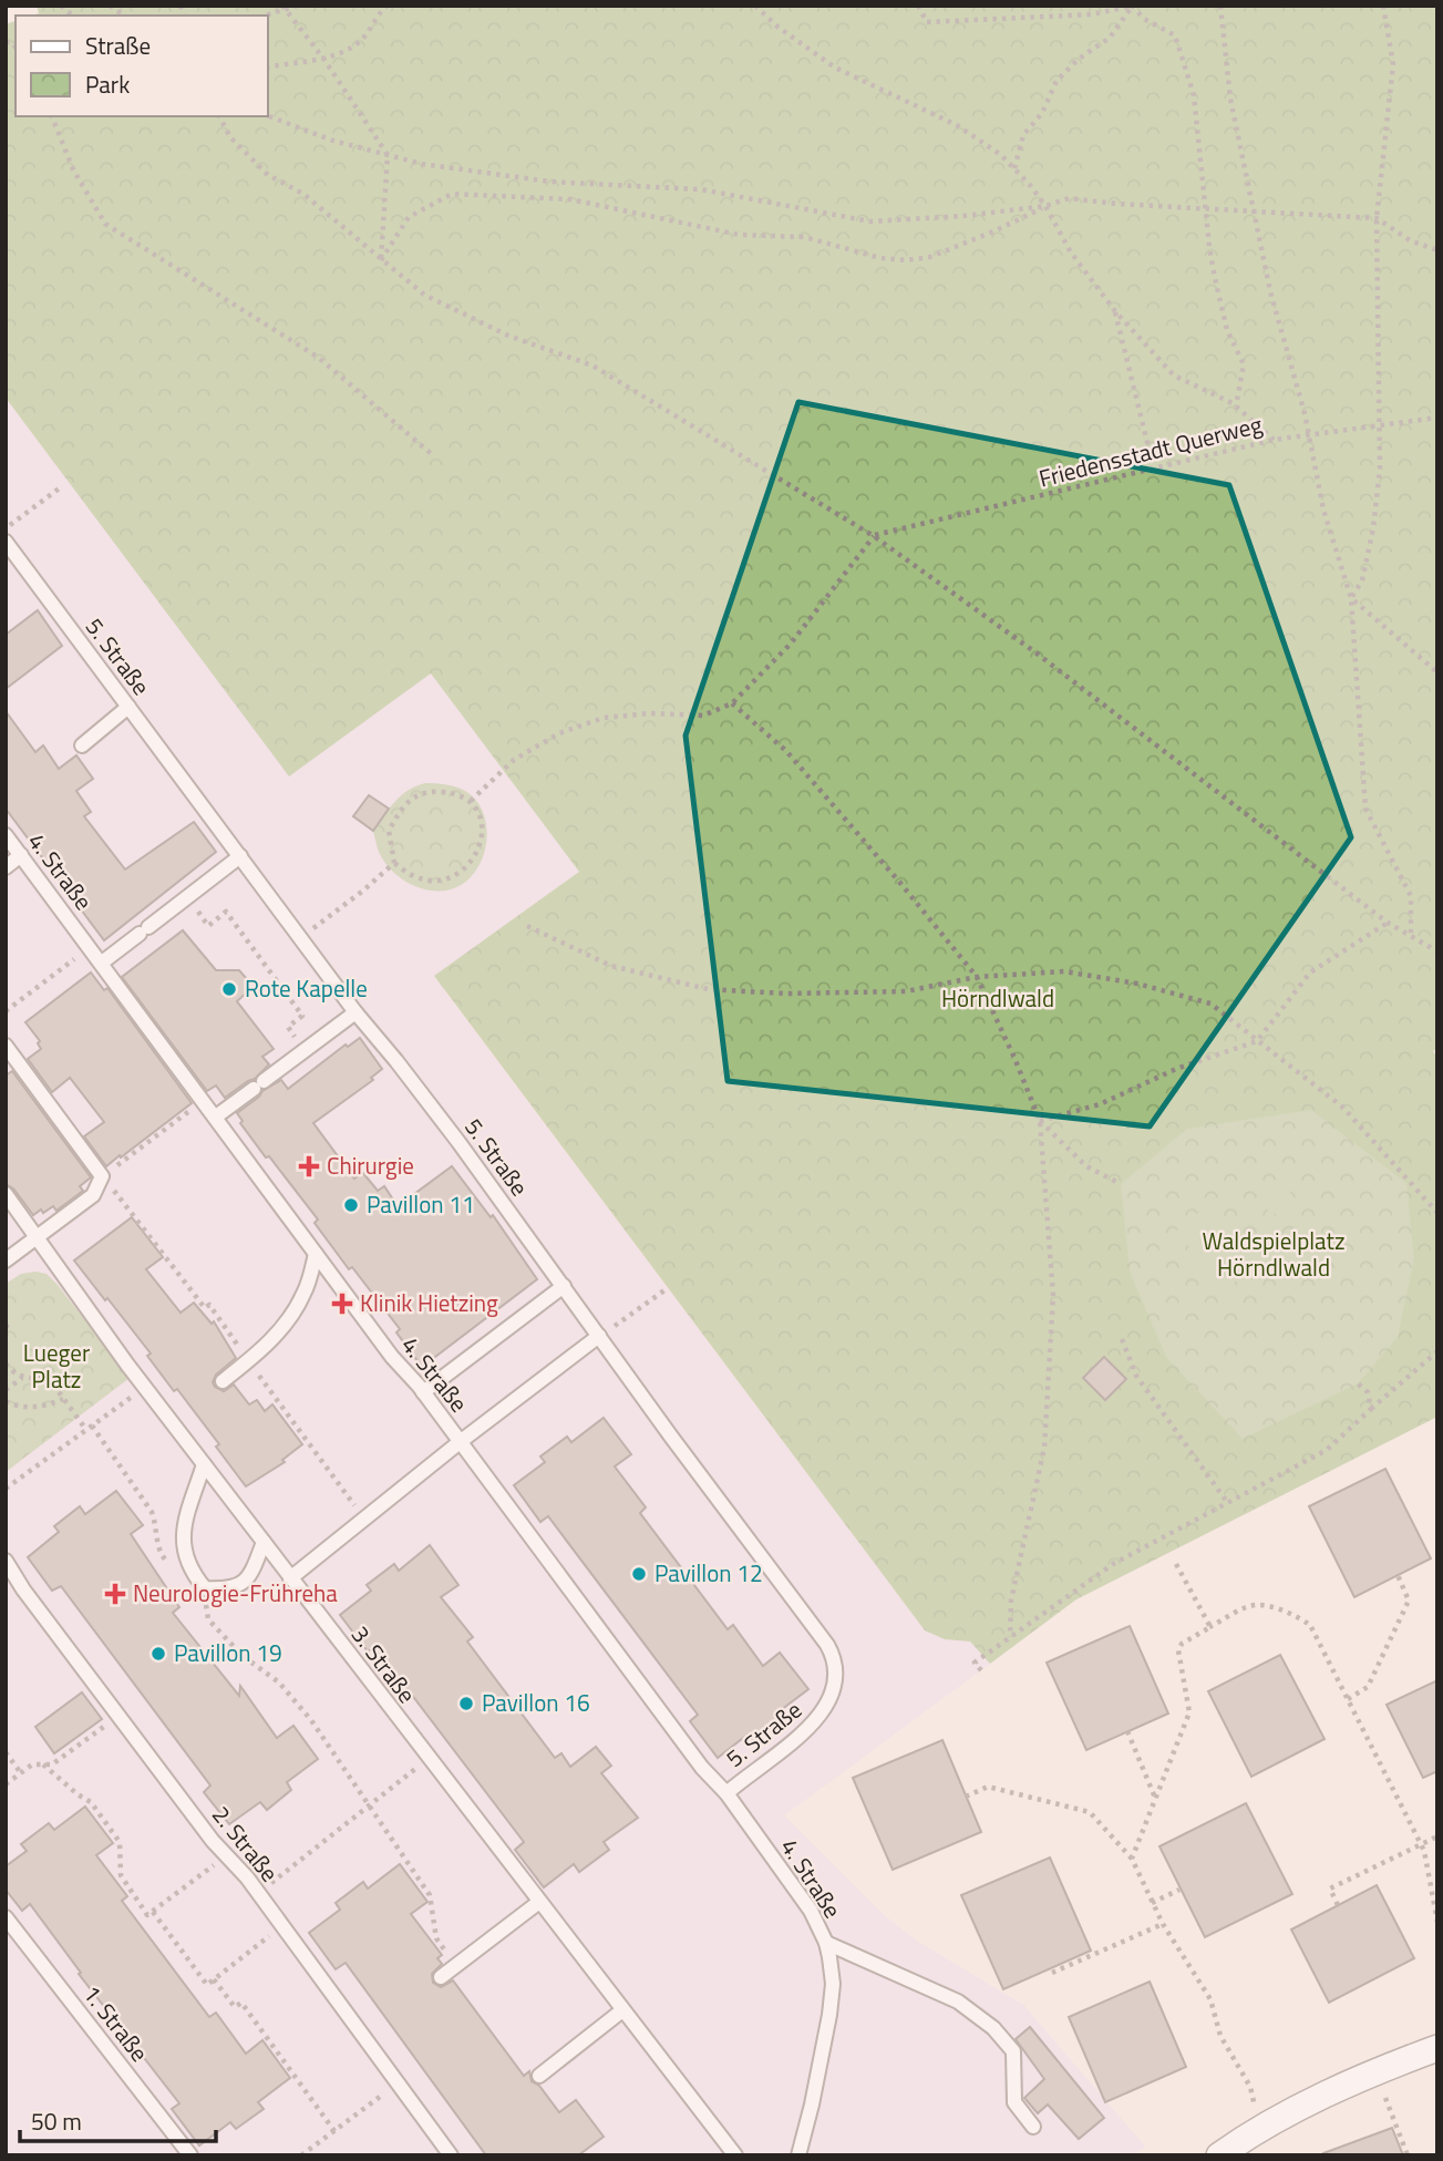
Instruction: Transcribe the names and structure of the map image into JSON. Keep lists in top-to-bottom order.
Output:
{
  "streets": {
    "lane": [
      "5. Straße",
      "4. Straße",
      "3. Straße",
      "2. Straße",
      "1. Straße"
    ],
    "path": ["Friedensstadt Querweg"]
  },
  "crossings": [
    ["5. Straße", "4. Straße"]
  ],
  "parks": ["Hörndlwald", "Waldspielplatz Hörndlwald", "Lueger Platz"],
  "places": {
    "other": [
      "Rote Kapelle",
      "Pavillon 11",
      "Pavillon 12",
      "Pavillon 19",
      "Pavillon 16"
    ],
    "health": ["Chirurgie", "Klinik Hietzing", "Neurologie-Frühreha"]
  },
  "legend": ["Straße", "Park"],
  "scale_bar": "50 m"
}
